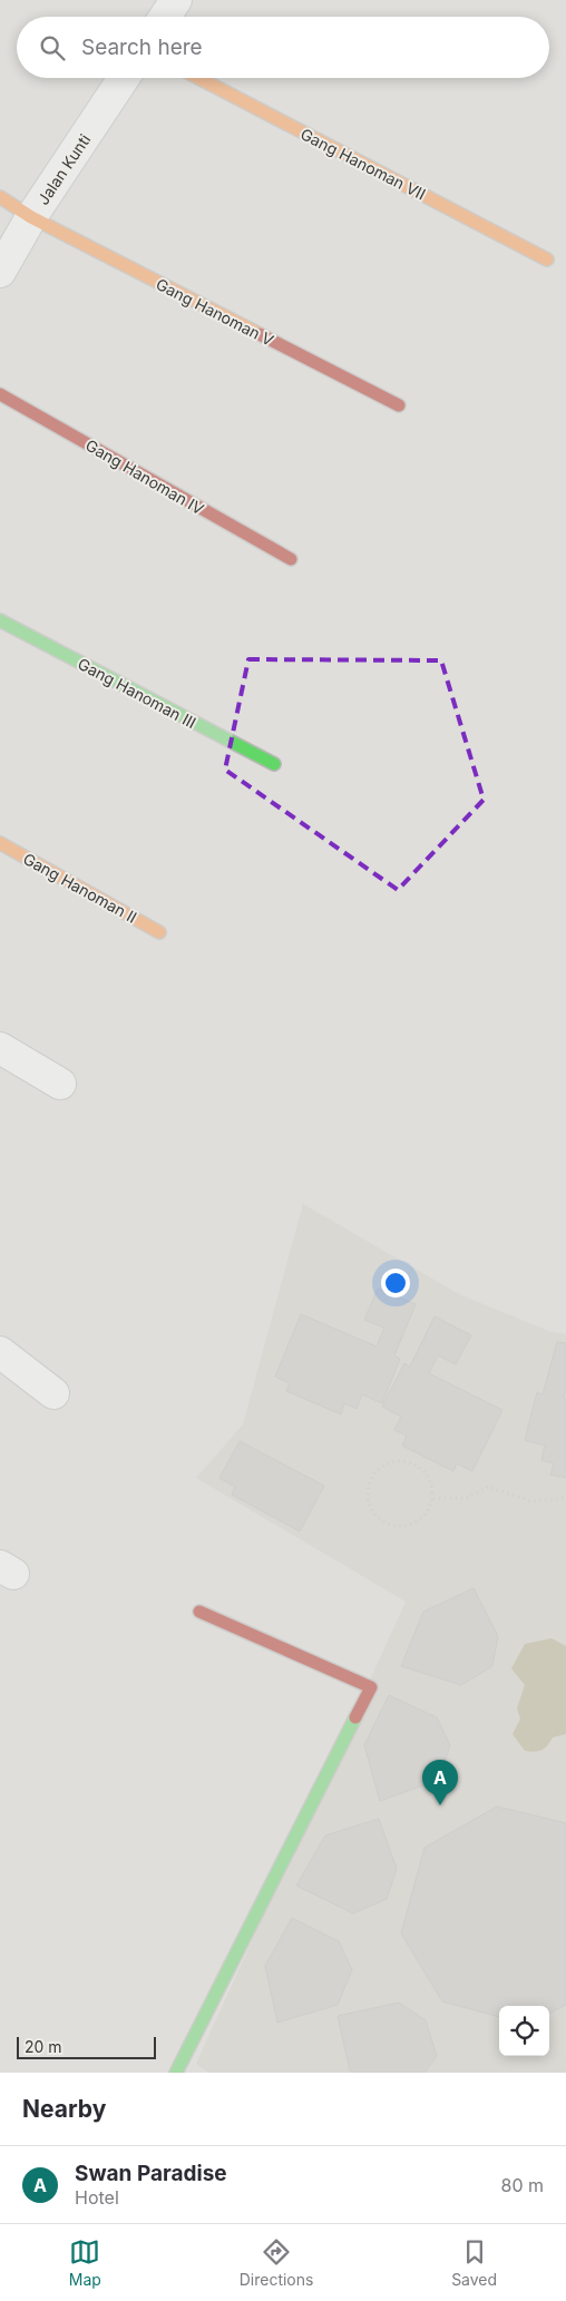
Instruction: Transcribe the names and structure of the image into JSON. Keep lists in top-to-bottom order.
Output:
{
  "streets": {
    "street": [
      "Gang Hanoman VII",
      "Jalan Kunti",
      "Gang Hanoman V",
      "Gang Hanoman IV",
      "Gang Hanoman III",
      "Gang Hanoman II"
    ]
  },
  "crossings": [
    ["Jalan Kunti", "Gang Hanoman V"]
  ],
  "scale_bar": "20 m",
  "page": {
    "search": "Search here",
    "pins": "A",
    "scale": "20 m",
    "heading": "Nearby",
    "list": [
      {
        "mark": "A",
        "name": "Swan Paradise",
        "note": "Hotel",
        "value": "80 m"
      }
    ],
    "nav": ["Map", "Directions", "Saved"]
  }
}
